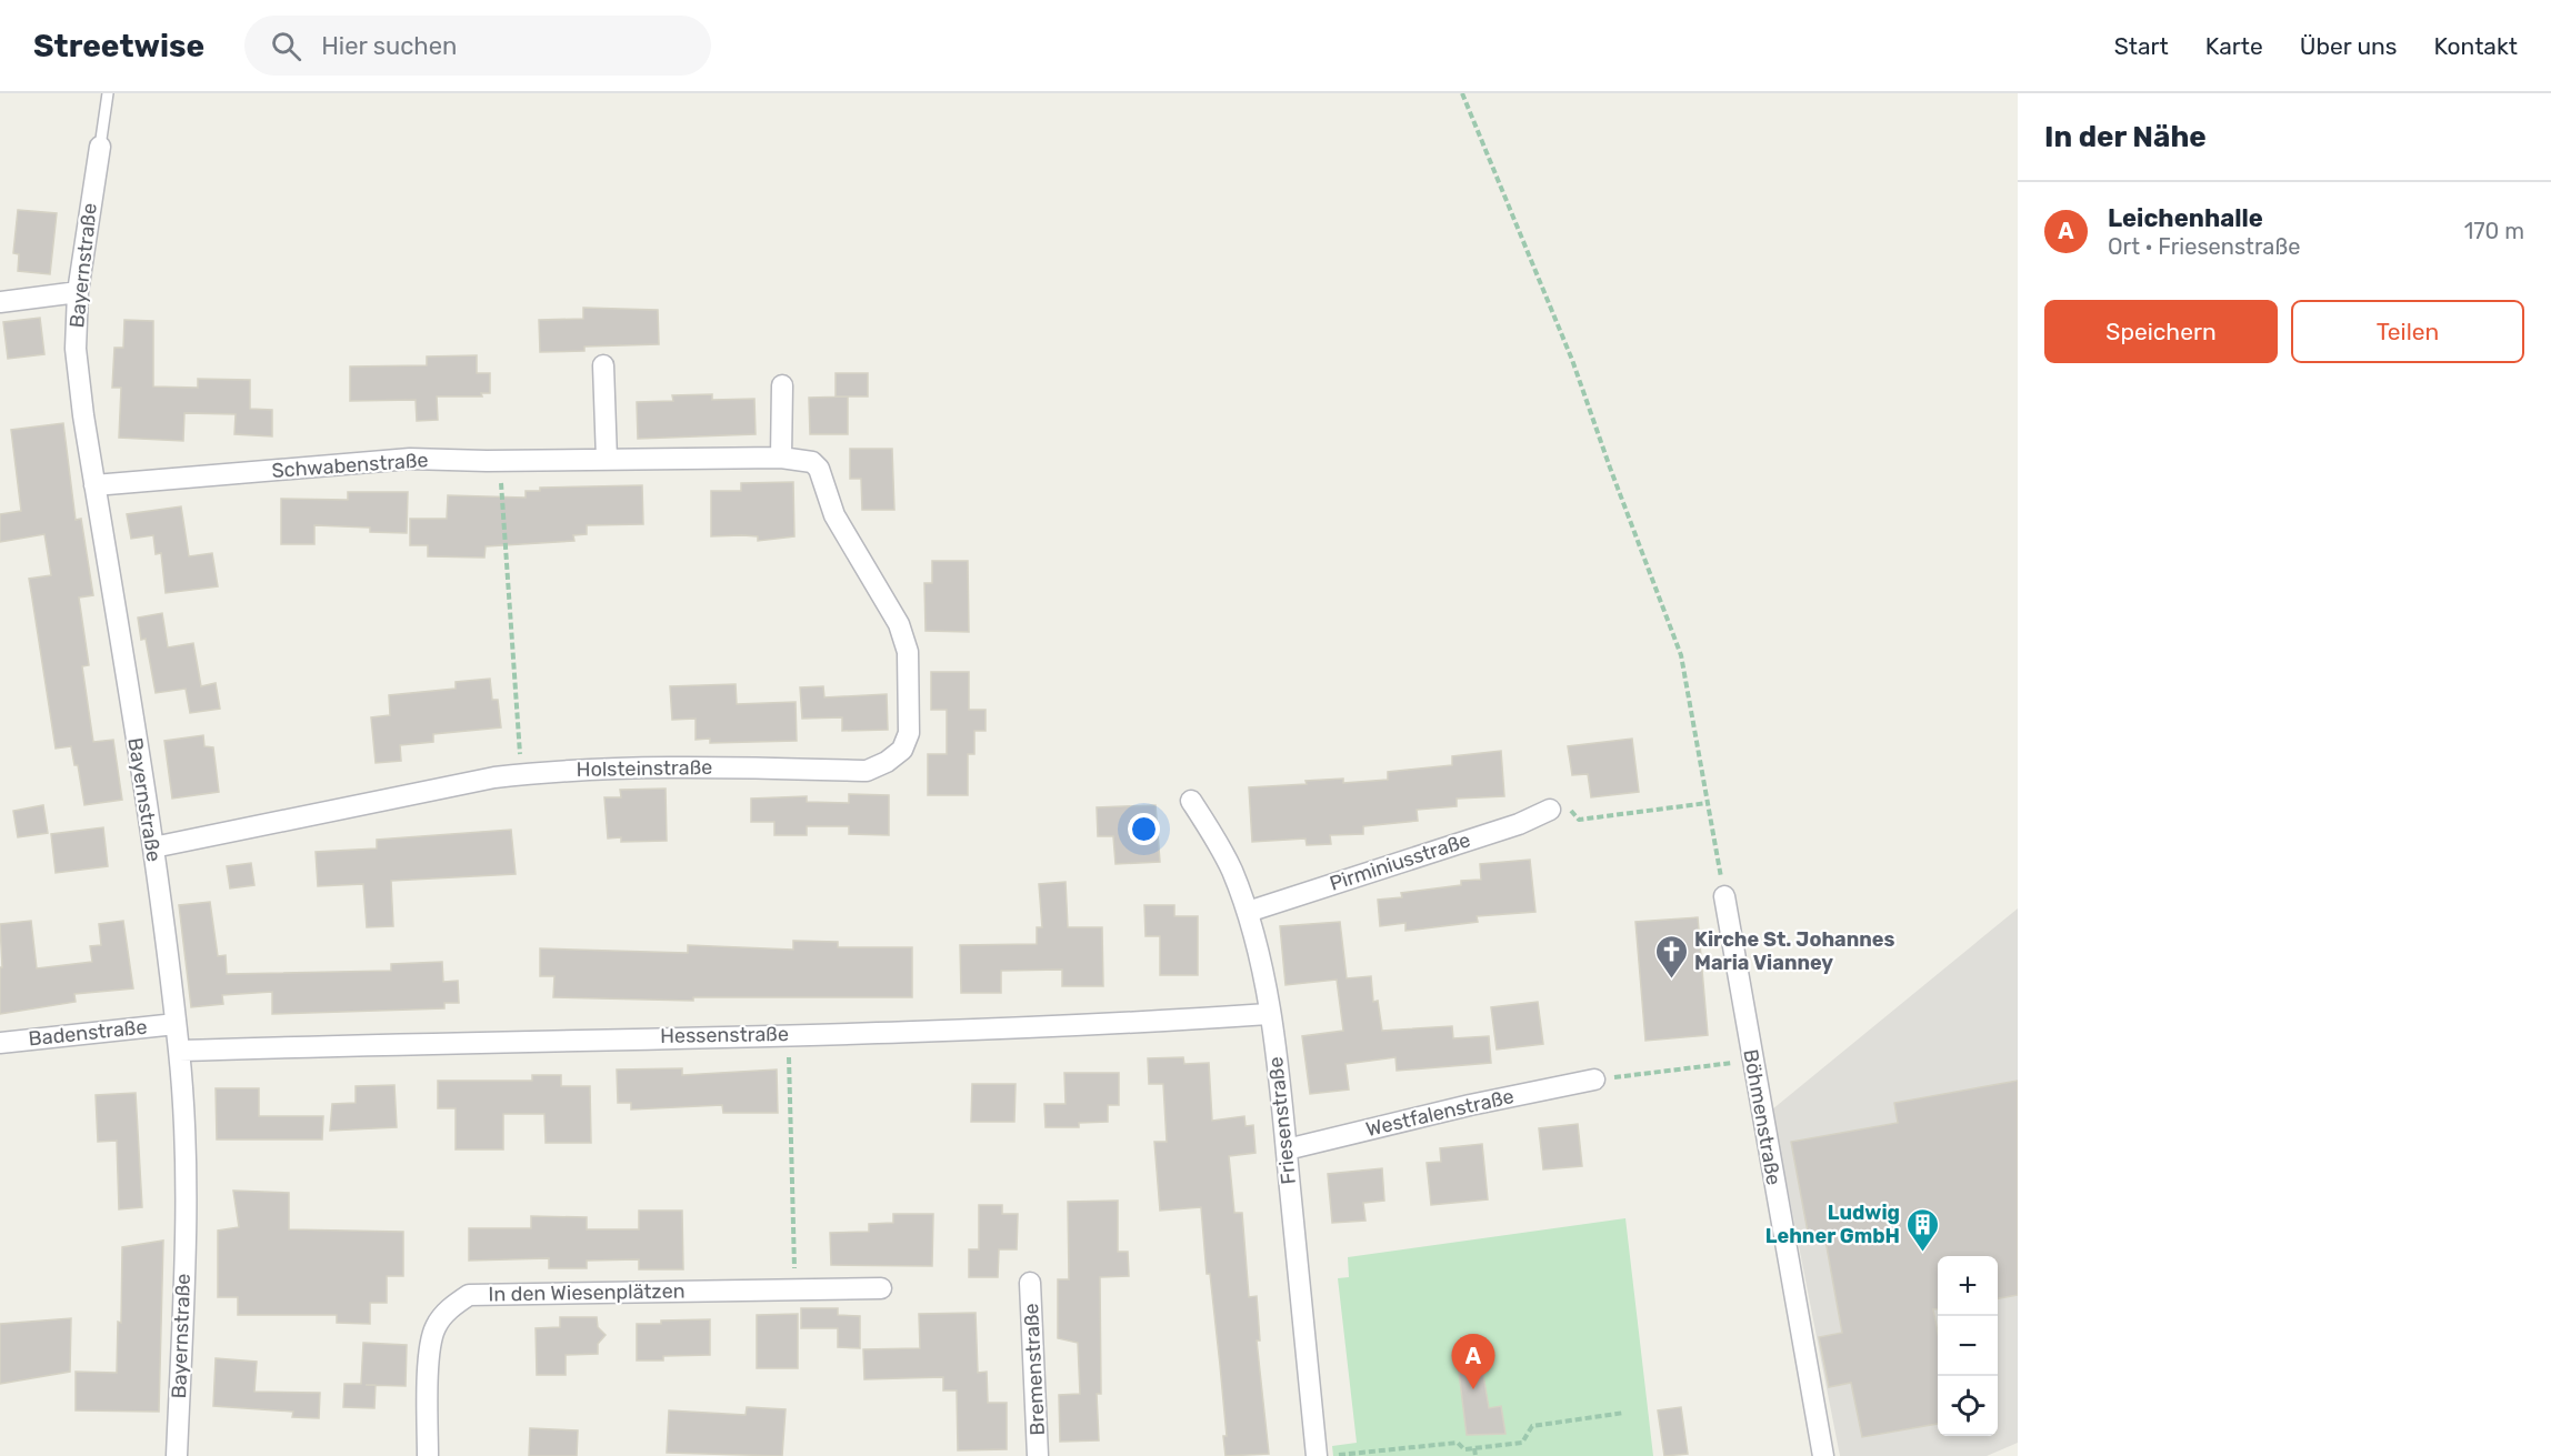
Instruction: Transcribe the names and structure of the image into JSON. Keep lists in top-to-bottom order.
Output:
{
  "streets": {
    "street": [
      "Bayernstraße",
      "Schwabenstraße",
      "Holsteinstraße",
      "Pirminiusstraße",
      "Badenstraße",
      "Hessenstraße",
      "Westfalenstraße",
      "Böhmenstraße",
      "Friesenstraße",
      "In den Wiesenplätzen",
      "Bremenstraße"
    ]
  },
  "crossings": [
    ["Bayernstraße", "Schwabenstraße"],
    ["Bayernstraße", "Holsteinstraße"],
    ["Bayernstraße", "Badenstraße"],
    ["Bayernstraße", "Hessenstraße"],
    ["Schwabenstraße", "Holsteinstraße"],
    ["Pirminiusstraße", "Friesenstraße"],
    ["Hessenstraße", "Friesenstraße"],
    ["Westfalenstraße", "Friesenstraße"]
  ],
  "places": {
    "church": ["Kirche St. Johannes Maria Vianney"],
    "building": ["Ludwig Lehner GmbH"]
  },
  "page": {
    "header": "Streetwise",
    "search": "Hier suchen",
    "nav": [
      "Start",
      "Karte",
      "Über uns",
      "Kontakt"
    ],
    "heading": "In der Nähe",
    "list": [
      {
        "mark": "A",
        "name": "Leichenhalle",
        "note": "Ort · Friesenstraße",
        "value": "170 m"
      }
    ],
    "buttons": ["Speichern", "Teilen"],
    "map_buttons": ["+", "−"],
    "pins": "A"
  }
}
